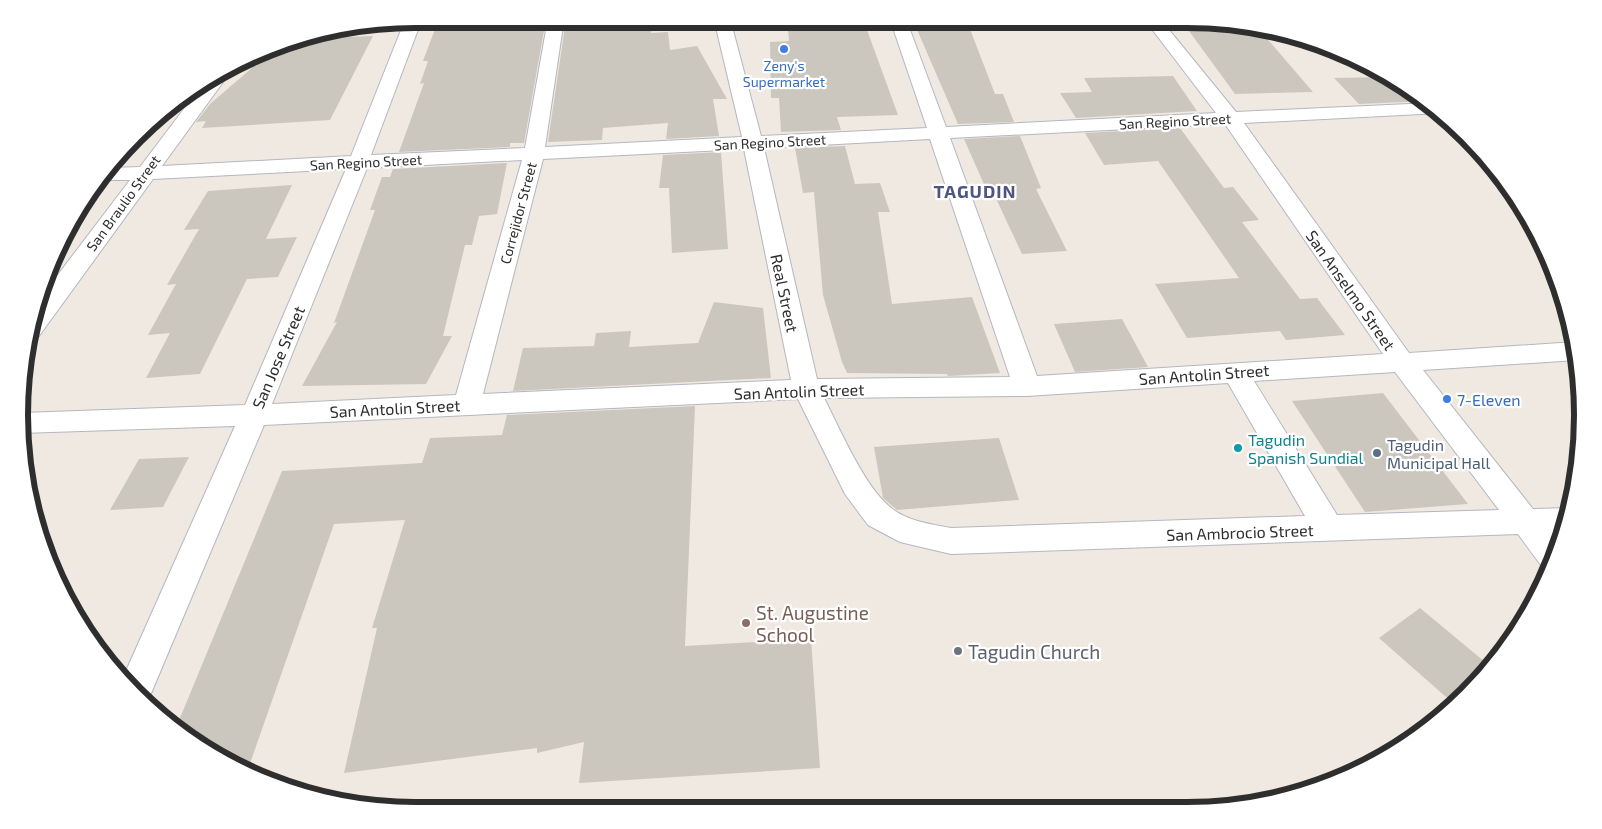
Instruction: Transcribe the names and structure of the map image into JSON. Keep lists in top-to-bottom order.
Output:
{
  "streets": {
    "street": [
      "San Regino Street",
      "San Braulio Street",
      "Correjidor Street",
      "San Anselmo Street",
      "Real Street",
      "San Jose Street",
      "San Antolin Street",
      "San Ambrocio Street"
    ]
  },
  "crossings": [
    ["San Regino Street", "San Braulio Street"],
    ["San Regino Street", "Correjidor Street"],
    ["San Regino Street", "San Anselmo Street"],
    ["San Regino Street", "Real Street"],
    ["San Regino Street", "San Jose Street"],
    ["Correjidor Street", "San Antolin Street"],
    ["San Anselmo Street", "San Antolin Street"],
    ["San Anselmo Street", "San Ambrocio Street"],
    ["Real Street", "San Antolin Street"],
    ["Real Street", "San Ambrocio Street"],
    ["San Jose Street", "San Antolin Street"]
  ],
  "districts": ["TAGUDIN"],
  "places": [
    "Zeny's Supermarket",
    "7-Eleven",
    "Tagudin Spanish Sundial",
    "Tagudin Municipal Hall",
    "St. Augustine School",
    "Tagudin Church"
  ]
}
